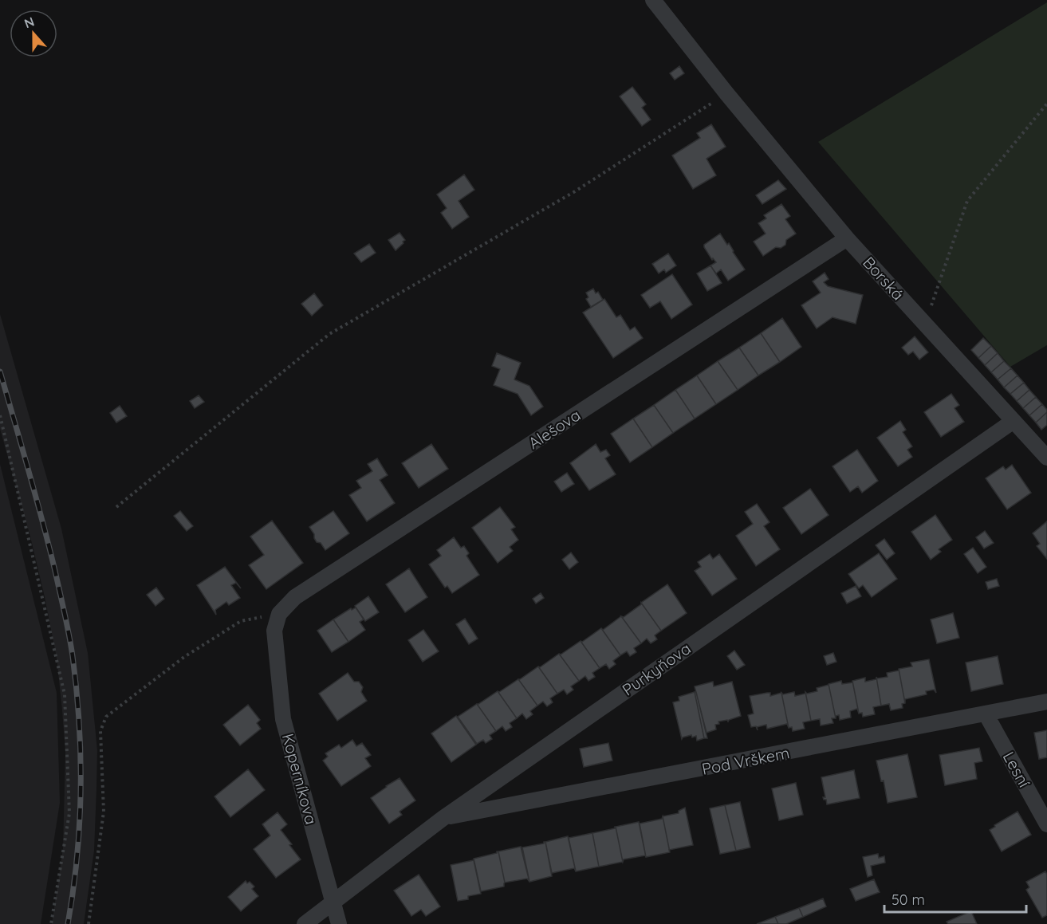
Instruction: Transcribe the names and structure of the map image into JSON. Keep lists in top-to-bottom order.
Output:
{
  "streets": {
    "street": [
      "Borská",
      "Alešova",
      "Purkyňova",
      "Pod Vrškem",
      "Lesní",
      "Koperníkova"
    ]
  },
  "crossings": [
    ["Borská", "Alešova"],
    ["Borská", "Purkyňova"],
    ["Alešova", "Koperníkova"],
    ["Purkyňova", "Pod Vrškem"],
    ["Purkyňova", "Koperníkova"],
    ["Pod Vrškem", "Lesní"]
  ],
  "scale_bar": "50 m",
  "north": "top"
}
